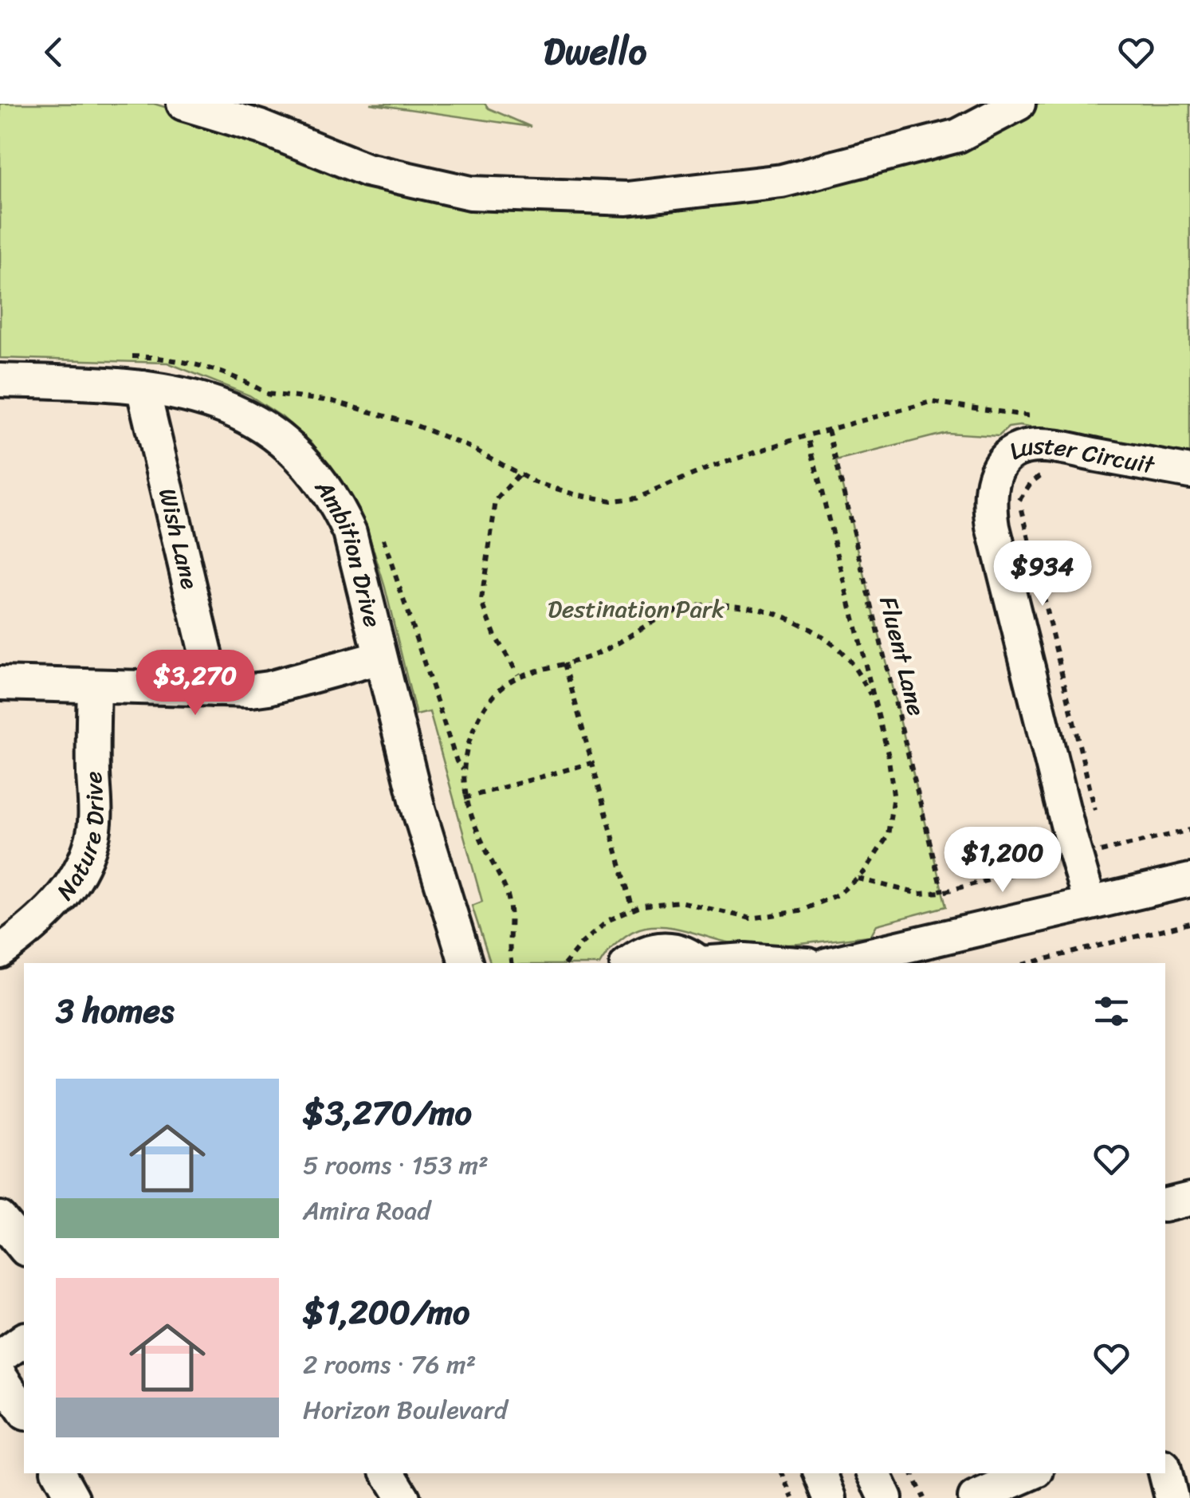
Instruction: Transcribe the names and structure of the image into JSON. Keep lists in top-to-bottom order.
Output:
{
  "streets": {
    "street": [
      "Luster Circuit",
      "Wish Lane",
      "Ambition Drive",
      "Nature Drive"
    ],
    "path": ["Fluent Lane"]
  },
  "crossings": [
    ["Wish Lane", "Ambition Drive"]
  ],
  "parks": ["Destination Park"],
  "page": {
    "header": "Dwello",
    "price": ["$934", "$3,270", "$1,200"],
    "heading": "3 homes",
    "list": [
      {
        "name": "$3,270/mo",
        "note": "5 rooms · 153 m² · Amira Road"
      },
      {
        "name": "$1,200/mo",
        "note": "2 rooms · 76 m² · Horizon Boulevard"
      }
    ]
  }
}
